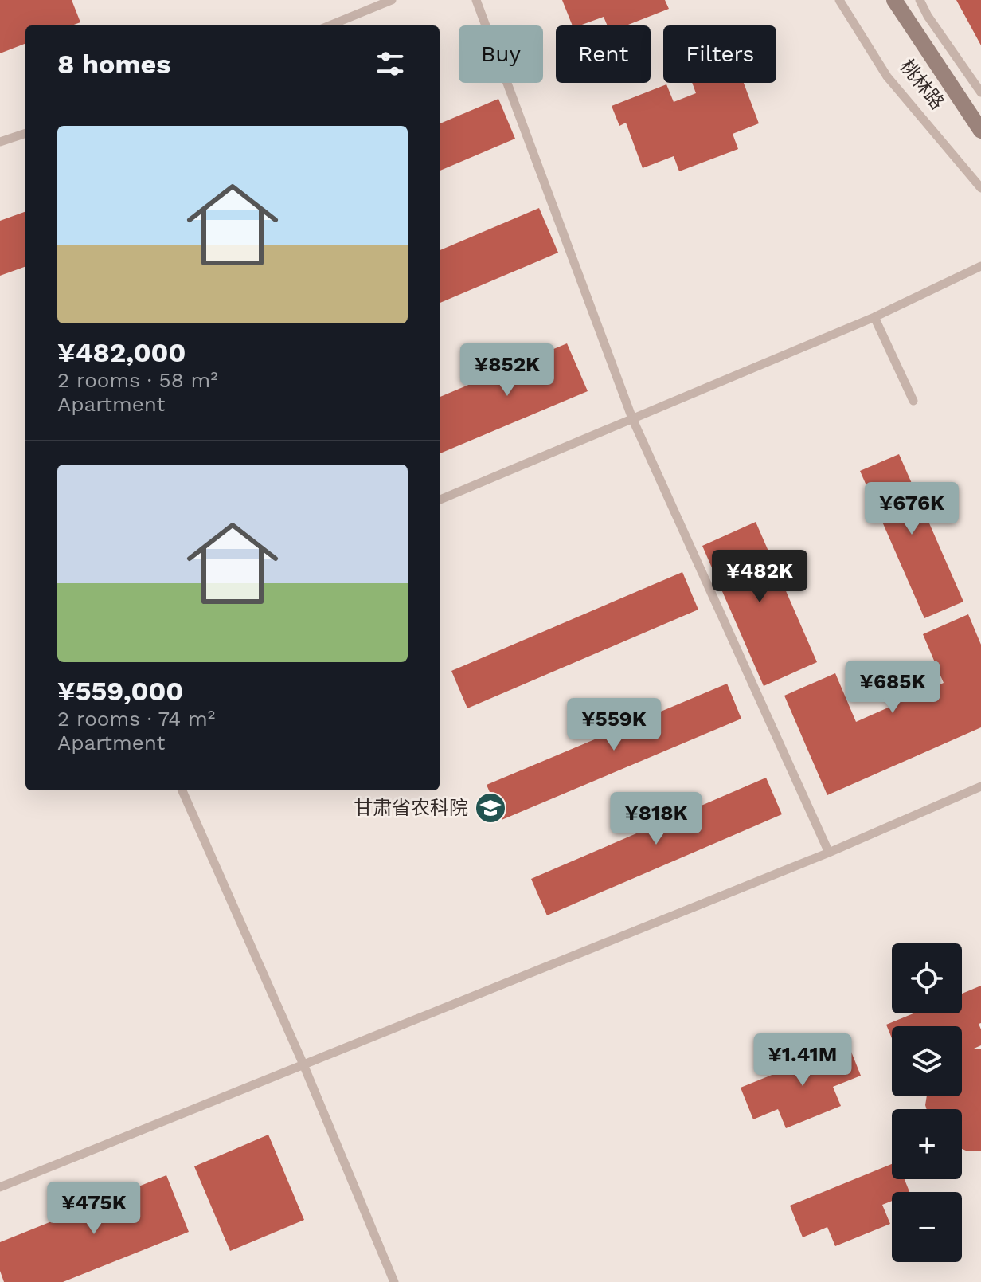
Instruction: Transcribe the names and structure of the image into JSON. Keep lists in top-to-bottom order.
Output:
{
  "streets": {
    "main road": ["桃林路"]
  },
  "places": {
    "school or university": ["甘肃省农科院"]
  },
  "page": {
    "chip": ["Buy", "Rent", "Filters"],
    "heading": "8 homes",
    "list": [
      {
        "name": "¥482,000",
        "note": "2 rooms · 58 m² · Apartment"
      },
      {
        "name": "¥559,000",
        "note": "2 rooms · 74 m² · Apartment"
      }
    ],
    "price": [
      "¥852K",
      "¥676K",
      "¥482K",
      "¥685K",
      "¥559K",
      "¥818K",
      "¥1.41M",
      "¥475K"
    ],
    "map_buttons": ["+", "−"]
  }
}
